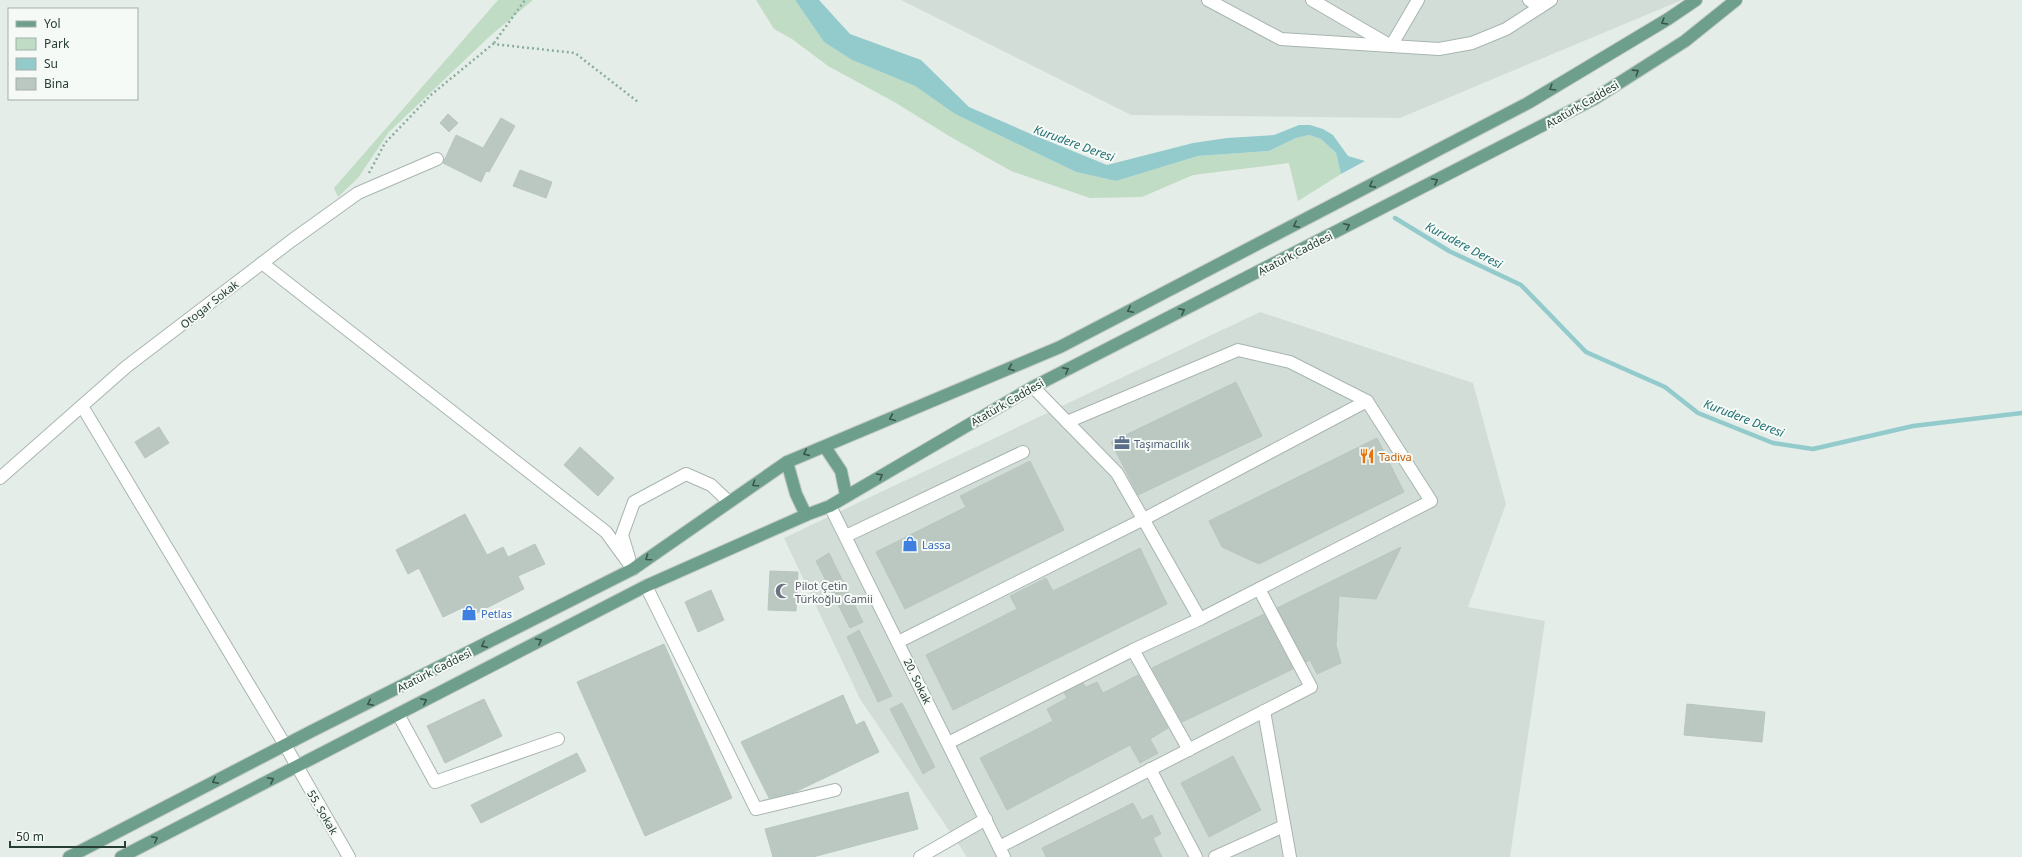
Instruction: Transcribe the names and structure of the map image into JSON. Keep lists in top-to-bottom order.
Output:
{
  "streets": {
    "main road": ["Atatürk Caddesi"],
    "street": ["Otogar Sokak", "20. Sokak", "55. Sokak"]
  },
  "crossings": [
    ["Atatürk Caddesi", "20. Sokak"],
    ["Atatürk Caddesi", "55. Sokak"],
    ["Otogar Sokak", "55. Sokak"]
  ],
  "water": ["Kurudere Deresi"],
  "places": {
    "office": ["Taşımacılık"],
    "restaurant": ["Tadiva"],
    "shop": ["Lassa", "Petlas"],
    "mosque": ["Pilot Çetin Türkoğlu Camii"]
  },
  "legend": [
    "Yol",
    "Park",
    "Su",
    "Bina"
  ],
  "scale_bar": "50 m"
}
